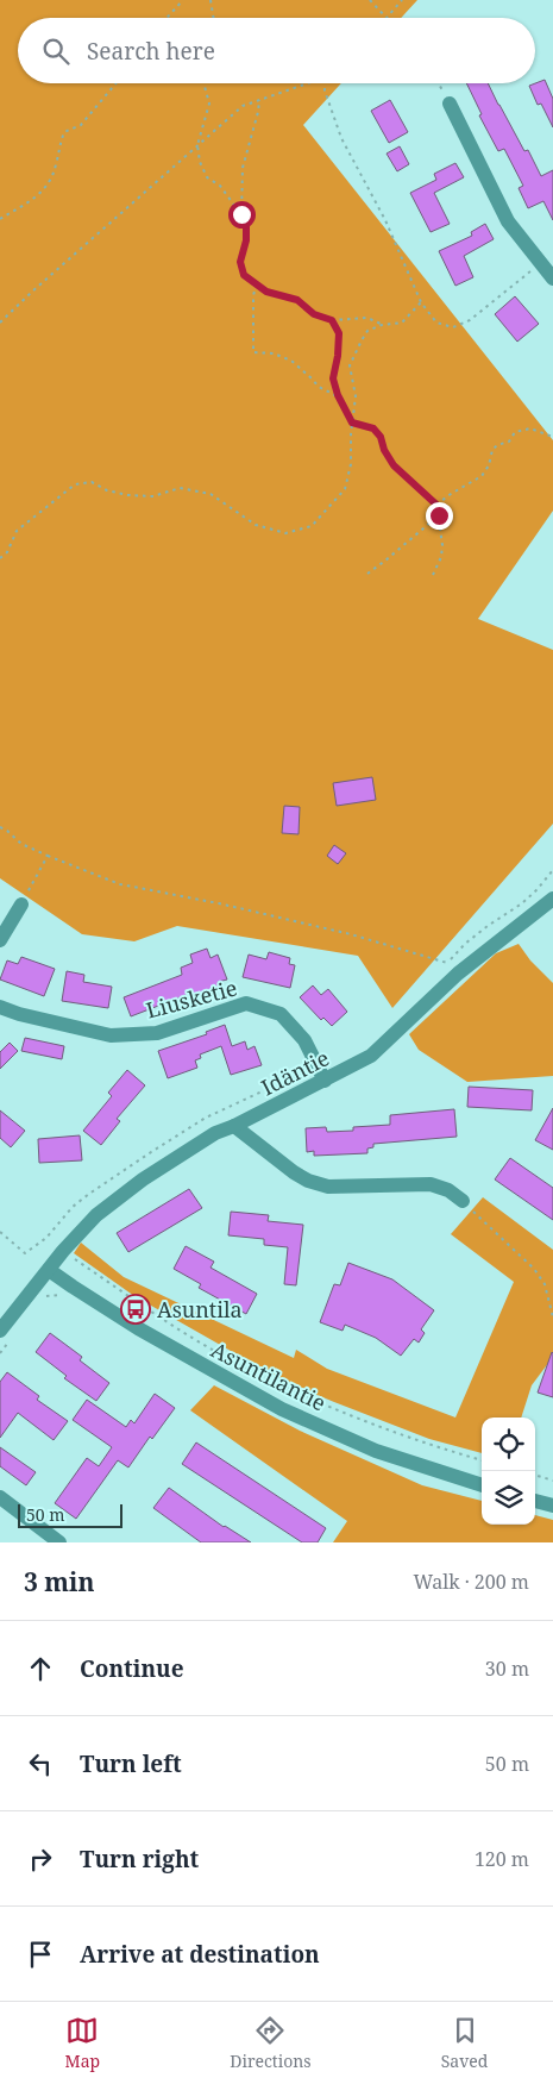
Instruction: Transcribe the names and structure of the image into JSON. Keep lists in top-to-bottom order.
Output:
{
  "streets": {
    "street": ["Liusketie", "Idäntie", "Asuntilantie"]
  },
  "crossings": [
    ["Liusketie", "Idäntie"],
    ["Idäntie", "Asuntilantie"]
  ],
  "places": {
    "bus stop": ["Asuntila"]
  },
  "scale_bar": "50 m",
  "page": {
    "search": "Search here",
    "scale": "50 m",
    "heading": ["3 min", "Walk · 200 m"],
    "list": [
      ["Continue", "30 m"],
      ["Turn left", "50 m"],
      ["Turn right", "120 m"],
      "Arrive at destination"
    ],
    "nav": ["Map", "Directions", "Saved"]
  }
}
